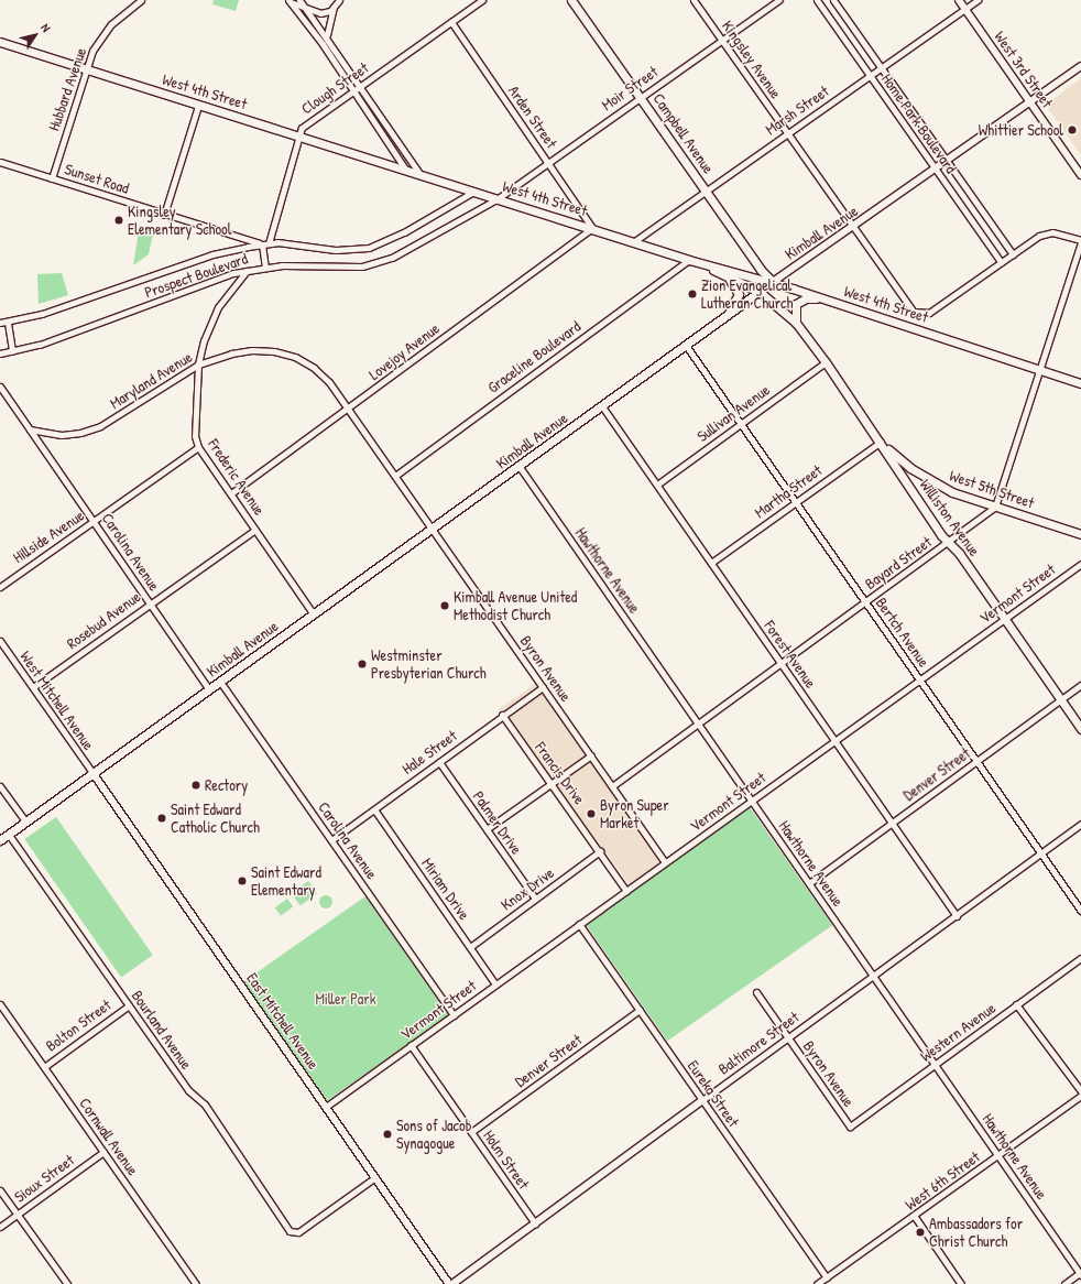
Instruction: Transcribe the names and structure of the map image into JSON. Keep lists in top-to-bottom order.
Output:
{
  "streets": {
    "main road": [
      "West 4th Street",
      "Campbell Avenue",
      "Kimball Avenue",
      "West 5th Street",
      "Williston Avenue"
    ],
    "street": [
      "Kingsley Avenue",
      "West 3rd Street",
      "Clough Street",
      "Moir Street",
      "Hubbard Avenue",
      "Marsh Street",
      "Arden Street",
      "Home Park Boulevard",
      "Sunset Road",
      "Prospect Boulevard",
      "Lovejoy Avenue",
      "Graceline Boulevard",
      "Maryland Avenue",
      "Sullivan Avenue",
      "Frederic Avenue",
      "Martha Street",
      "Hillside Avenue",
      "Carolina Avenue",
      "Bayard Street",
      "Hawthorne Avenue",
      "Vermont Street",
      "Rosebud Avenue",
      "Bertch Avenue",
      "Forest Avenue",
      "Byron Avenue",
      "West Mitchell Avenue",
      "Hale Street",
      "Francis Drive",
      "Denver Street",
      "Palmer Drive",
      "Miriam Drive",
      "Knox Drive",
      "East Mitchell Avenue",
      "Bolton Street",
      "Bourland Avenue",
      "Western Avenue",
      "Baltimore Street",
      "Eureka Street",
      "Cornwall Avenue",
      "Holm Street",
      "Sioux Street",
      "West 6th Street"
    ]
  },
  "crossings": [
    ["Kingsley Avenue", "Moir Street"],
    ["Kingsley Avenue", "Marsh Street"],
    ["Kingsley Avenue", "Home Park Boulevard"],
    ["Kingsley Avenue", "Kimball Avenue"],
    ["West 3rd Street", "Marsh Street"],
    ["West 3rd Street", "Kimball Avenue"],
    ["Clough Street", "West 4th Street"],
    ["Clough Street", "Arden Street"],
    ["Clough Street", "Prospect Boulevard"],
    ["Moir Street", "West 4th Street"],
    ["Moir Street", "Arden Street"],
    ["Moir Street", "Campbell Avenue"],
    ["Moir Street", "Prospect Boulevard"],
    ["Hubbard Avenue", "West 4th Street"],
    ["Hubbard Avenue", "Sunset Road"],
    ["West 4th Street", "Marsh Street"],
    ["West 4th Street", "Arden Street"],
    ["West 4th Street", "Campbell Avenue"],
    ["West 4th Street", "Kimball Avenue"],
    ["West 4th Street", "Prospect Boulevard"],
    ["West 4th Street", "Lovejoy Avenue"],
    ["West 4th Street", "Graceline Boulevard"],
    ["West 4th Street", "Williston Avenue"],
    ["Marsh Street", "Home Park Boulevard"],
    ["Marsh Street", "Campbell Avenue"],
    ["Arden Street", "Lovejoy Avenue"],
    ["Home Park Boulevard", "Kimball Avenue"],
    ["Campbell Avenue", "Kimball Avenue"],
    ["Sunset Road", "Prospect Boulevard"],
    ["Kimball Avenue", "Frederic Avenue"],
    ["Kimball Avenue", "Williston Avenue"],
    ["Kimball Avenue", "Carolina Avenue"],
    ["Kimball Avenue", "Hawthorne Avenue"],
    ["Kimball Avenue", "Bertch Avenue"],
    ["Kimball Avenue", "Forest Avenue"],
    ["Kimball Avenue", "Byron Avenue"],
    ["Kimball Avenue", "West Mitchell Avenue"],
    ["Kimball Avenue", "East Mitchell Avenue"],
    ["Kimball Avenue", "Bourland Avenue"],
    ["Prospect Boulevard", "Frederic Avenue"],
    ["Lovejoy Avenue", "Frederic Avenue"],
    ["Lovejoy Avenue", "Byron Avenue"],
    ["Graceline Boulevard", "Williston Avenue"],
    ["Graceline Boulevard", "Byron Avenue"],
    ["Maryland Avenue", "Frederic Avenue"],
    ["Maryland Avenue", "Carolina Avenue"],
    ["Maryland Avenue", "Byron Avenue"],
    ["Sullivan Avenue", "Williston Avenue"],
    ["Sullivan Avenue", "Bertch Avenue"],
    ["Sullivan Avenue", "Forest Avenue"],
    ["Frederic Avenue", "Hillside Avenue"],
    ["Frederic Avenue", "Rosebud Avenue"],
    ["West 5th Street", "Martha Street"],
    ["West 5th Street", "Williston Avenue"],
    ["West 5th Street", "Bayard Street"],
    ["Martha Street", "Williston Avenue"],
    ["Martha Street", "Bertch Avenue"],
    ["Martha Street", "Forest Avenue"],
    ["Williston Avenue", "Bayard Street"],
    ["Williston Avenue", "Vermont Street"],
    ["Williston Avenue", "Denver Street"],
    ["Hillside Avenue", "Carolina Avenue"],
    ["Carolina Avenue", "Vermont Street"],
    ["Carolina Avenue", "Rosebud Avenue"],
    ["Carolina Avenue", "Hale Street"],
    ["Bayard Street", "Hawthorne Avenue"],
    ["Bayard Street", "Bertch Avenue"],
    ["Bayard Street", "Forest Avenue"],
    ["Bayard Street", "Byron Avenue"],
    ["Hawthorne Avenue", "Vermont Street"],
    ["Hawthorne Avenue", "Denver Street"],
    ["Hawthorne Avenue", "Western Avenue"],
    ["Hawthorne Avenue", "Baltimore Street"],
    ["Hawthorne Avenue", "West 6th Street"],
    ["Vermont Street", "Bertch Avenue"],
    ["Vermont Street", "Forest Avenue"],
    ["Vermont Street", "Byron Avenue"],
    ["Vermont Street", "Francis Drive"],
    ["Vermont Street", "Miriam Drive"],
    ["Vermont Street", "East Mitchell Avenue"],
    ["Vermont Street", "Eureka Street"],
    ["Vermont Street", "Holm Street"],
    ["Rosebud Avenue", "West Mitchell Avenue"],
    ["Bertch Avenue", "Denver Street"],
    ["Bertch Avenue", "Baltimore Street"],
    ["Forest Avenue", "Denver Street"],
    ["Forest Avenue", "Baltimore Street"],
    ["Byron Avenue", "Hale Street"],
    ["Byron Avenue", "Western Avenue"],
    ["Byron Avenue", "Baltimore Street"],
    ["West Mitchell Avenue", "East Mitchell Avenue"],
    ["Hale Street", "Francis Drive"],
    ["Hale Street", "Palmer Drive"],
    ["Hale Street", "Miriam Drive"],
    ["Francis Drive", "Knox Drive"],
    ["Denver Street", "Eureka Street"],
    ["Denver Street", "Holm Street"],
    ["Palmer Drive", "Knox Drive"],
    ["Miriam Drive", "Knox Drive"],
    ["East Mitchell Avenue", "Bourland Avenue"],
    ["East Mitchell Avenue", "Baltimore Street"],
    ["Bolton Street", "Bourland Avenue"],
    ["Bolton Street", "Cornwall Avenue"],
    ["Baltimore Street", "Eureka Street"],
    ["Baltimore Street", "Holm Street"],
    ["Eureka Street", "West 6th Street"],
    ["Cornwall Avenue", "Sioux Street"]
  ],
  "parks": ["Miller Park"],
  "places": [
    "Whittier School",
    "Kingsley Elementary School",
    "Zion Evangelical Lutheran Church",
    "Kimball Avenue United Methodist Church",
    "Westminster Presbyterian Church",
    "Rectory",
    "Byron Super Market",
    "Saint Edward Catholic Church",
    "Saint Edward Elementary",
    "Sons of Jacob Synagogue",
    "Ambassadors for Christ Church"
  ],
  "north": "top right"
}
